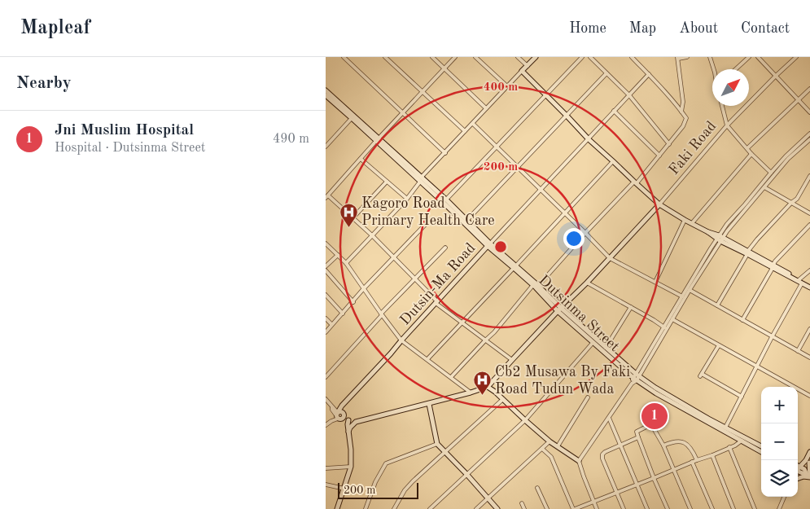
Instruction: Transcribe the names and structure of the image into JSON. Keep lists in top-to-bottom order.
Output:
{
  "streets": {
    "street": ["Faki Road", "Dutsin-Ma Road", "Dutsinma Street"]
  },
  "crossings": [
    ["Dutsin-Ma Road", "Dutsinma Street"]
  ],
  "places": {
    "hospital": ["Kagoro Road Primary Health Care", "Cb2 Musawa By Faki Road Tudun Wada"]
  },
  "scale_bar": "200 m",
  "north": "top right",
  "page": {
    "header": "Mapleaf",
    "nav": [
      "Home",
      "Map",
      "About",
      "Contact"
    ],
    "heading": "Nearby",
    "list": [
      {
        "mark": "1",
        "name": "Jni Muslim Hospital",
        "note": "Hospital · Dutsinma Street",
        "value": "490 m"
      }
    ],
    "map_buttons": ["+", "−"],
    "pins": "1",
    "scale": "200 m"
  },
  "rings": ["400 m", "200 m"]
}
